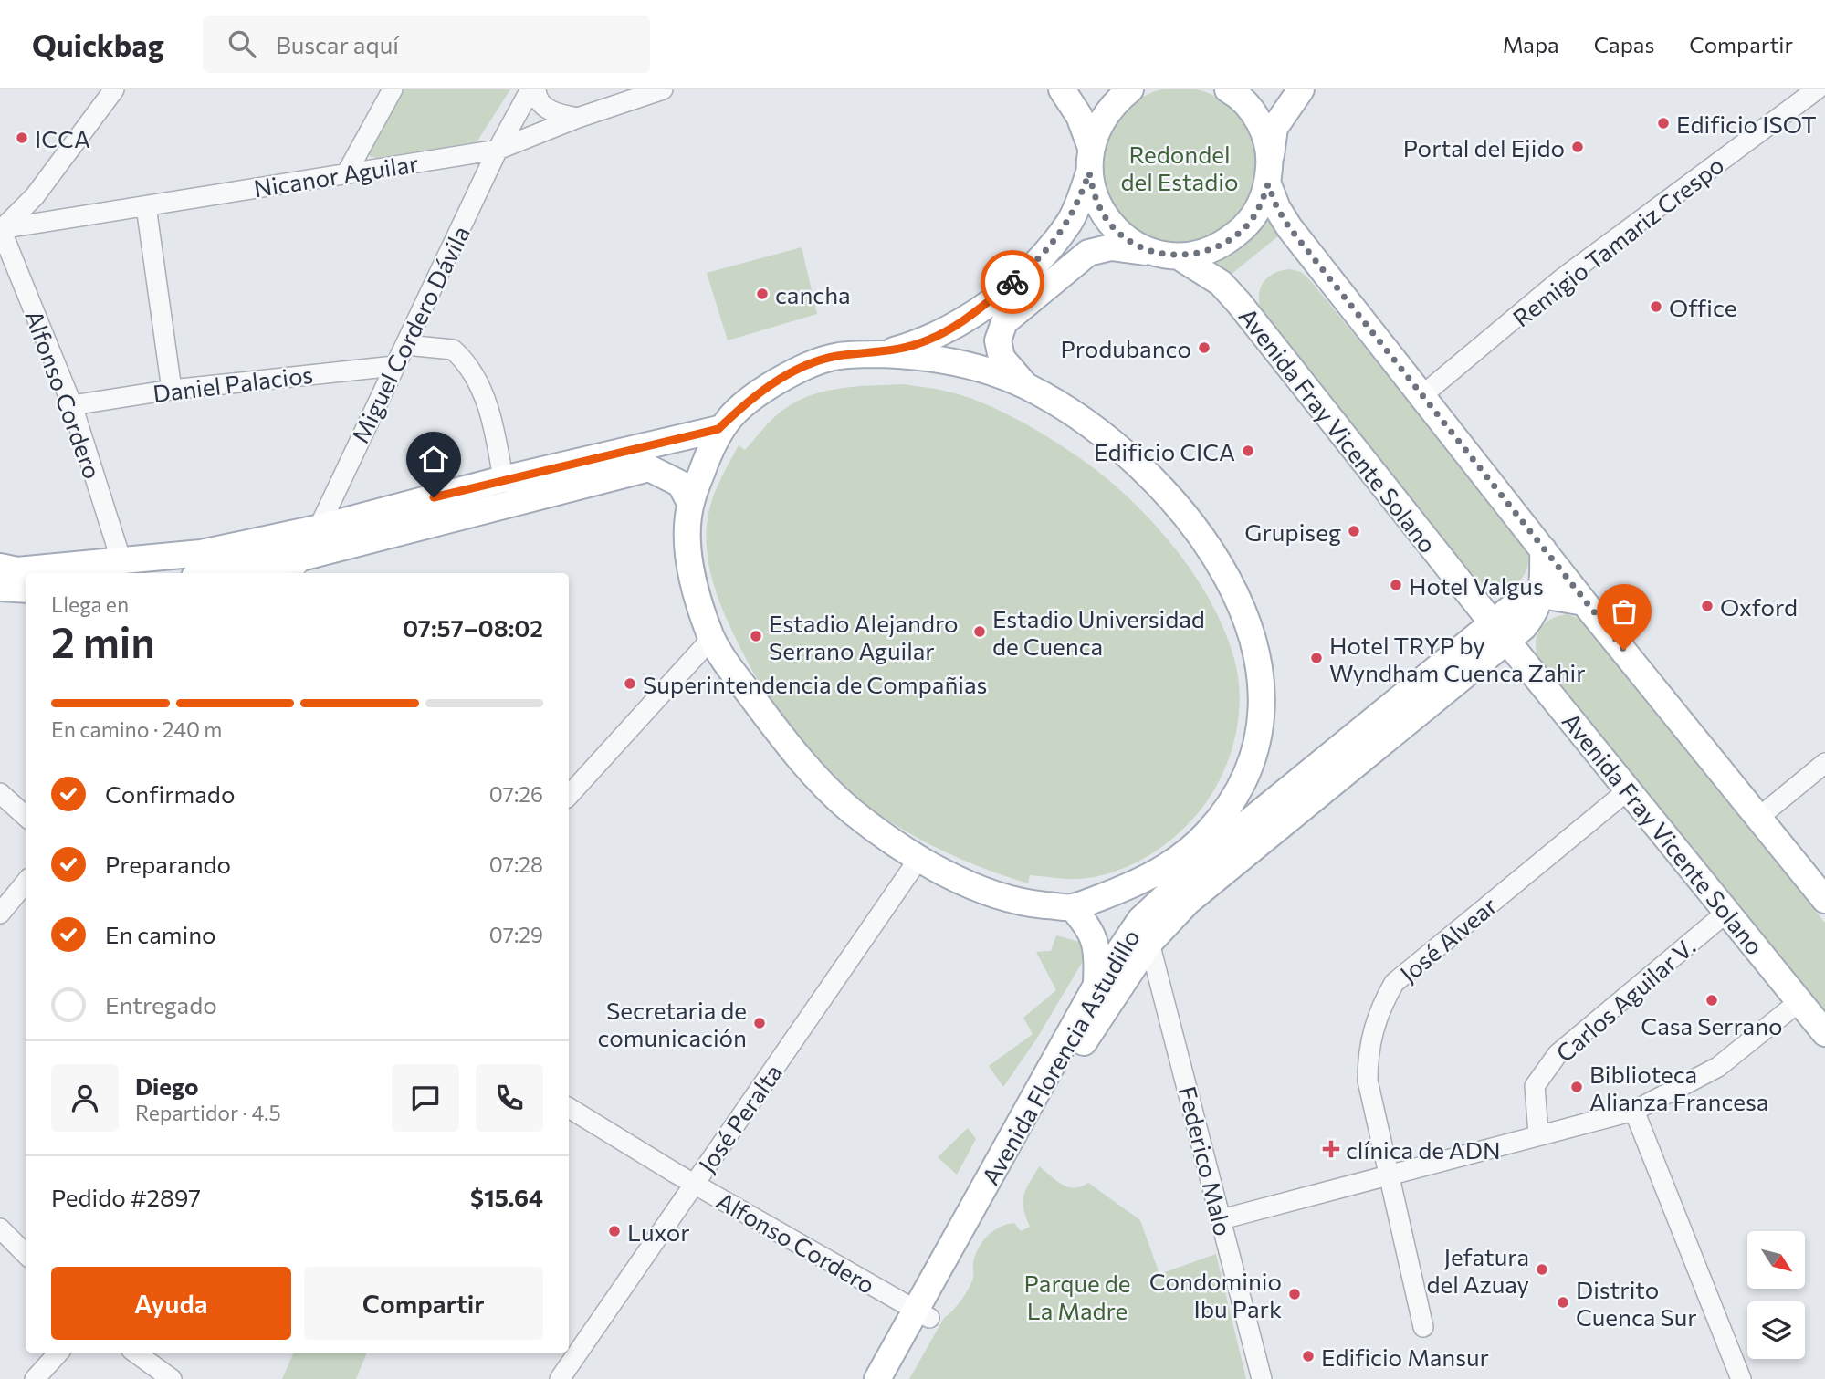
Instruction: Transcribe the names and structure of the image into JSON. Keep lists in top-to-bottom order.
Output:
{
  "streets": {
    "main road": ["Avenida Fray Vicente Solano", "Avenida Florencia Astudillo"],
    "street": [
      "Nicanor Aguilar",
      "Remigio Tamariz Crespo",
      "Miguel Cordero Dávila",
      "Daniel Palacios",
      "Alfonso Cordero",
      "José Alvear",
      "Carlos Aguilar V.",
      "José Peralta",
      "Federico Malo"
    ]
  },
  "crossings": [
    ["Nicanor Aguilar", "Miguel Cordero Dávila"],
    ["Nicanor Aguilar", "Alfonso Cordero"],
    ["Miguel Cordero Dávila", "Daniel Palacios"],
    ["Daniel Palacios", "Alfonso Cordero"],
    ["Alfonso Cordero", "Avenida Florencia Astudillo"],
    ["Alfonso Cordero", "José Peralta"],
    ["Avenida Fray Vicente Solano", "José Alvear"],
    ["Avenida Fray Vicente Solano", "Carlos Aguilar V."],
    ["Avenida Fray Vicente Solano", "Avenida Florencia Astudillo"],
    ["Avenida Florencia Astudillo", "Federico Malo"]
  ],
  "parks": ["Redondel del Estadio", "Parque de La Madre"],
  "places": {
    "other": [
      "Edificio ISOT",
      "ICCA",
      "Portal del Ejido",
      "cancha",
      "Office",
      "Produbanco",
      "Edificio CICA",
      "Grupiseg",
      "Hotel Valgus",
      "Oxford",
      "Estadio Universidad de Cuenca",
      "Estadio Alejandro Serrano Aguilar",
      "Hotel TRYP by Wyndham Cuenca Zahir",
      "Superintendencia de Compañias",
      "Casa Serrano",
      "Secretaria de comunicación",
      "Biblioteca Alianza Francesa",
      "Luxor",
      "Jefatura del Azuay",
      "Condominio Ibu Park",
      "Distrito Cuenca Sur",
      "Edificio Mansur"
    ],
    "health": ["clínica de ADN"]
  },
  "north": "bottom right",
  "page": {
    "header": "Quickbag",
    "search": "Buscar aquí",
    "nav": ["Mapa", "Capas", "Compartir"],
    "heading": ["2 min", "Llega en", "07:57–08:02"],
    "panel": [
      "Diego",
      "Repartidor · 4.5",
      "Pedido #2897",
      "$15.64"
    ],
    "bar": "En camino · 240 m",
    "list": [
      ["Confirmado", "07:26"],
      ["Preparando", "07:28"],
      ["En camino", "07:29"],
      "Entregado"
    ],
    "buttons": ["Ayuda", "Compartir"]
  }
}
